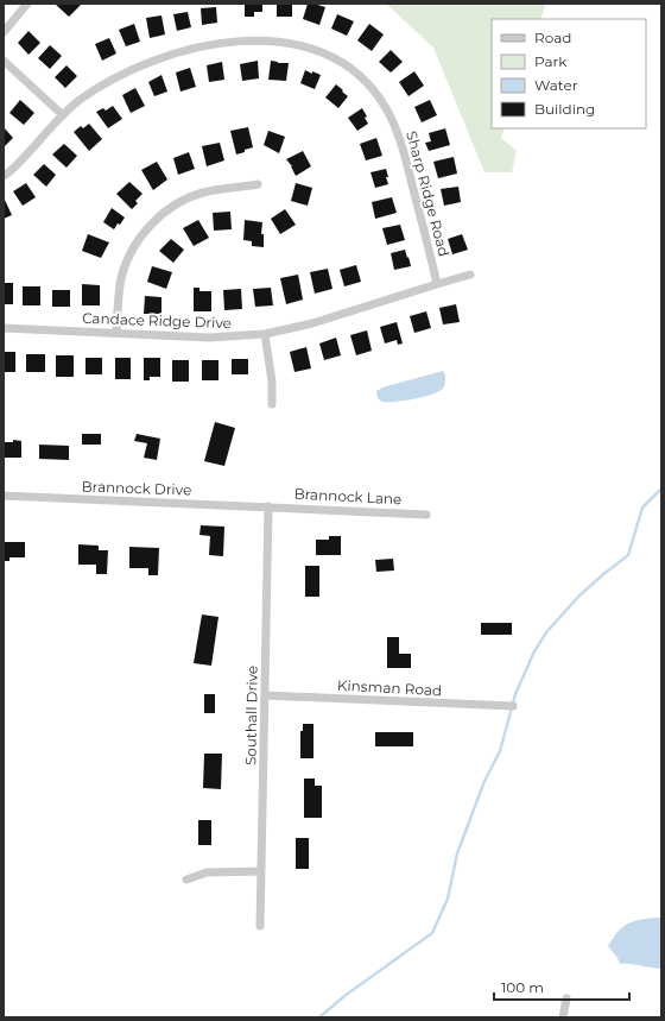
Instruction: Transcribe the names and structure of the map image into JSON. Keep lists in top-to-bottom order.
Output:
{
  "streets": {
    "street": [
      "Sharp Ridge Road",
      "Candace Ridge Drive",
      "Brannock Drive",
      "Brannock Lane",
      "Kinsman Road",
      "Southall Drive"
    ]
  },
  "crossings": [
    ["Sharp Ridge Road", "Candace Ridge Drive"],
    ["Brannock Drive", "Brannock Lane"],
    ["Brannock Drive", "Southall Drive"],
    ["Brannock Lane", "Southall Drive"],
    ["Kinsman Road", "Southall Drive"]
  ],
  "legend": [
    "Road",
    "Park",
    "Water",
    "Building"
  ],
  "scale_bar": "100 m"
}
